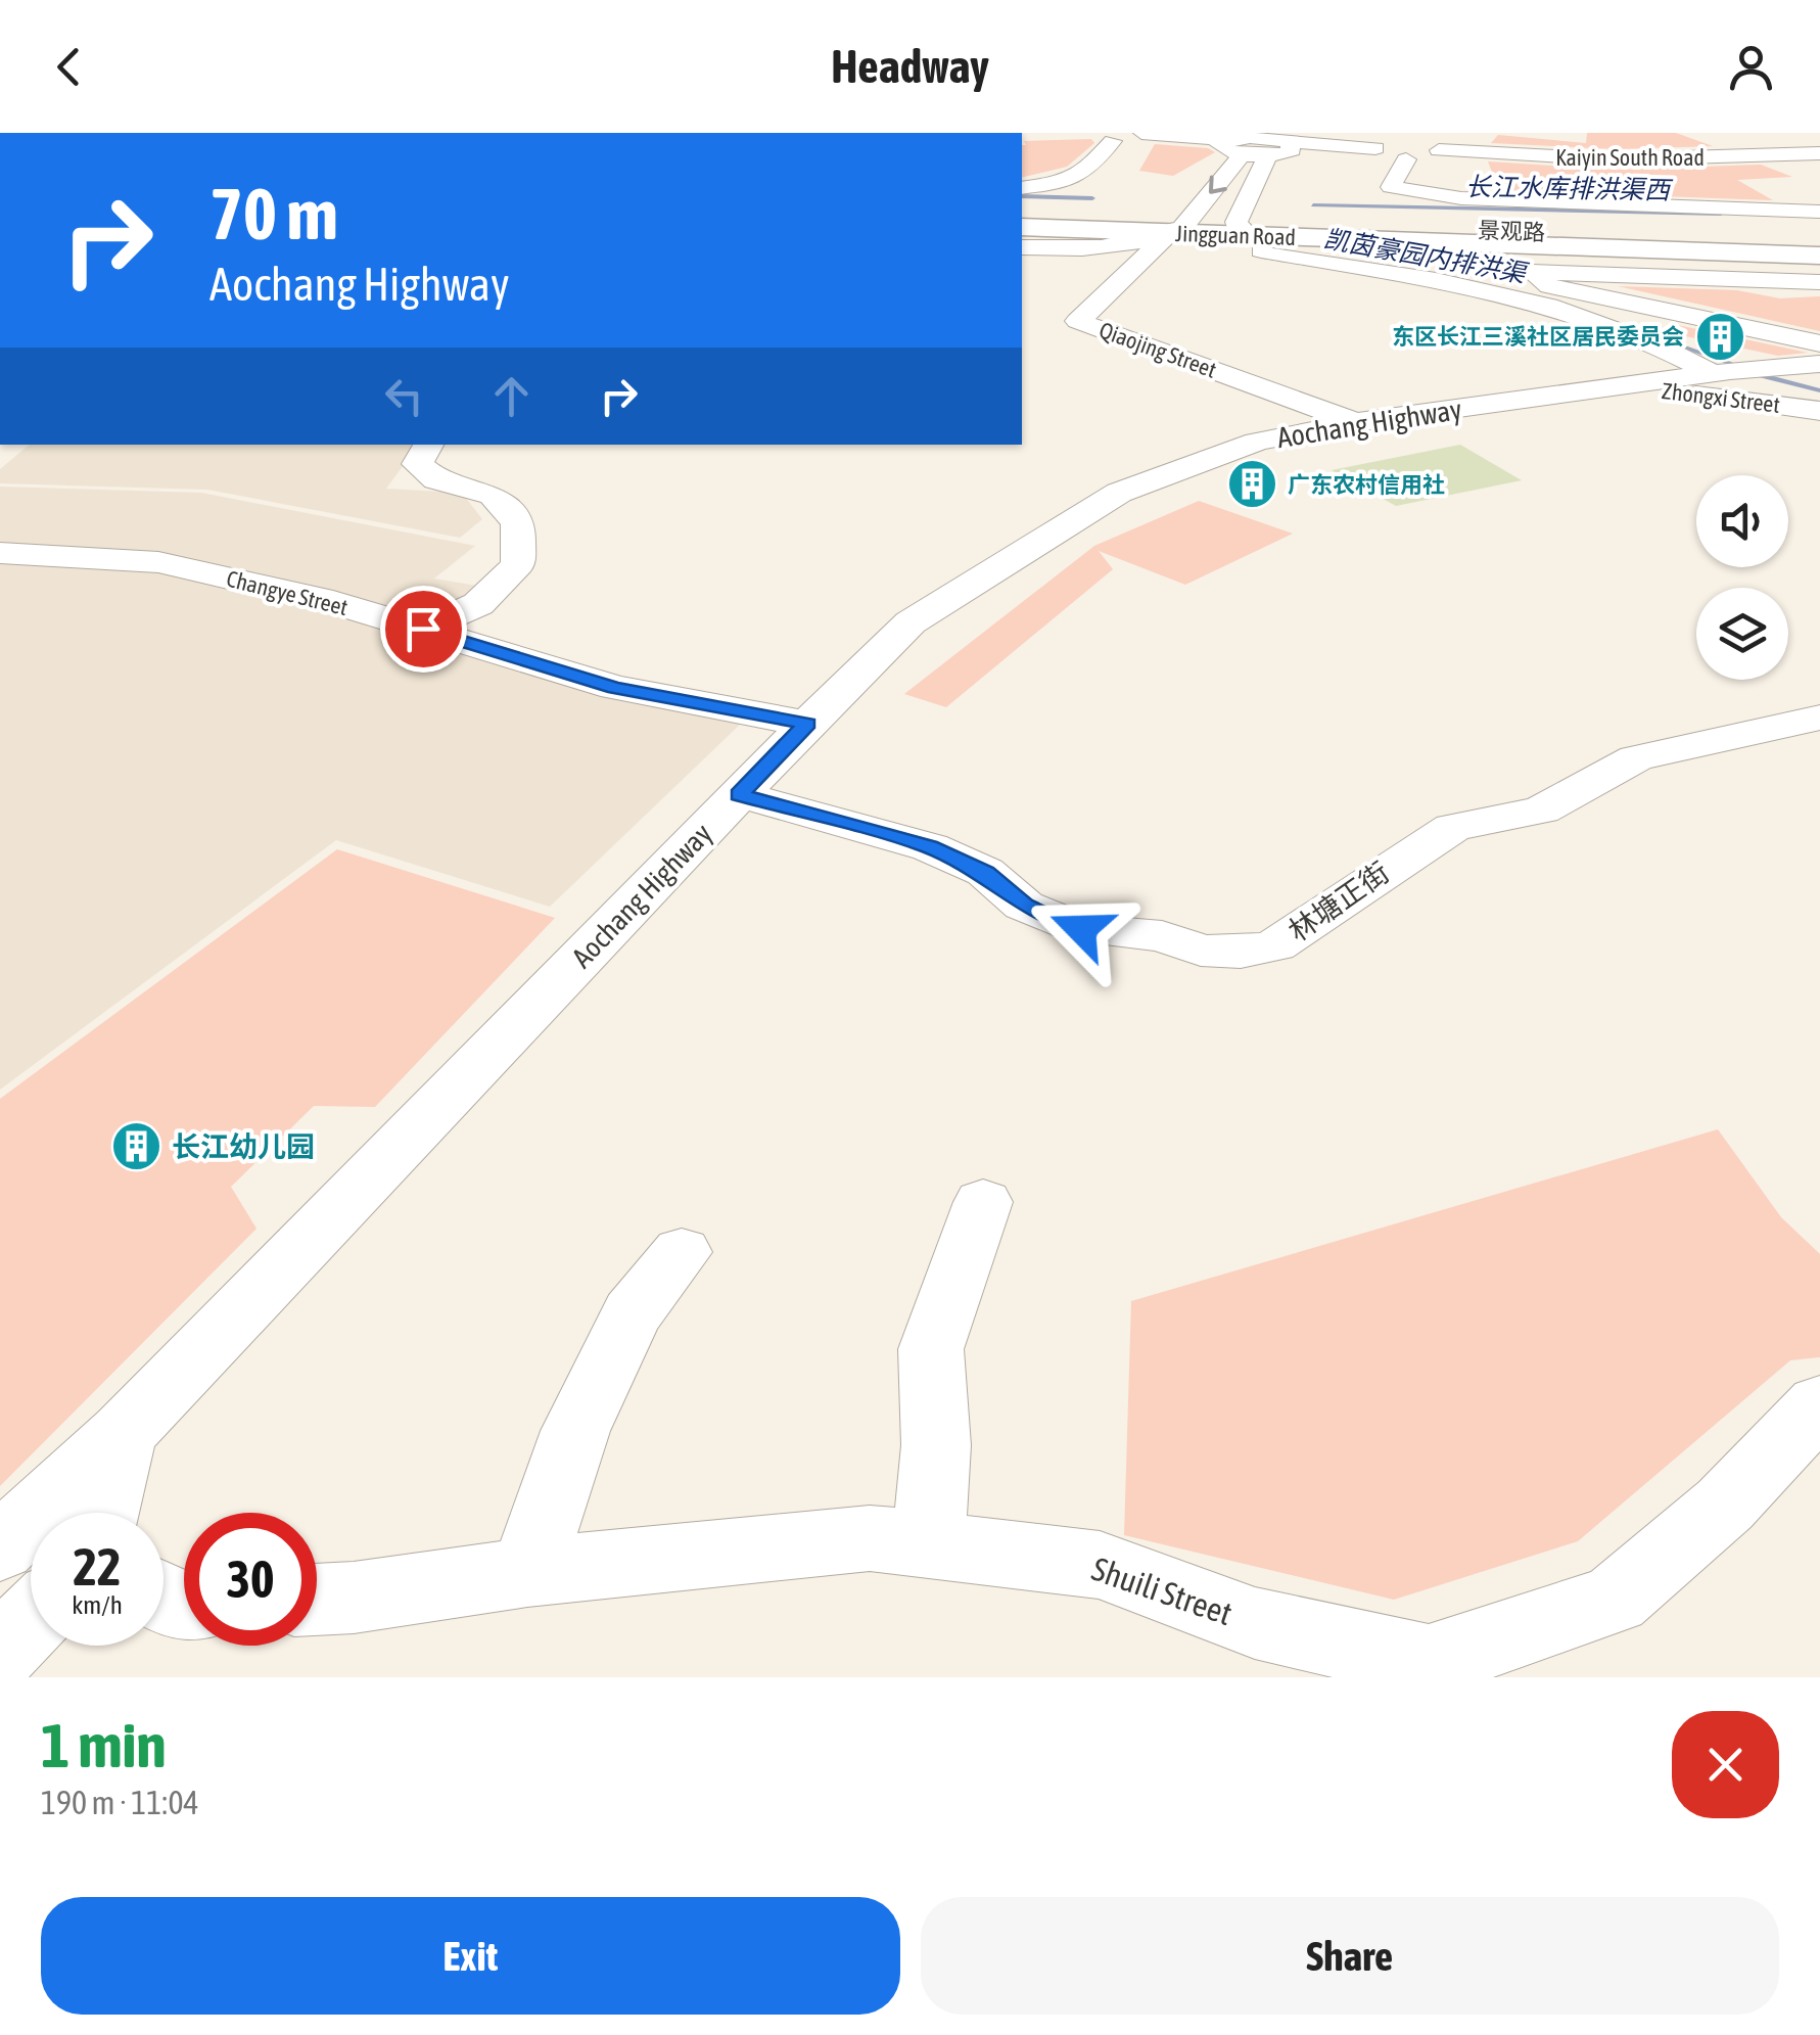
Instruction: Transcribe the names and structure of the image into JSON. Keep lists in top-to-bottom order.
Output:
{
  "streets": {
    "main road": ["景观路", "Jingguan Road"],
    "street": [
      "Kaiyin South Road",
      "Qiaojing Street",
      "Zhongxi Street",
      "Aochang Highway",
      "Changye Street",
      "林塘正街",
      "Shuili Street"
    ]
  },
  "crossings": [
    ["景观路", "Jingguan Road"],
    ["Jingguan Road", "Qiaojing Street"],
    ["Qiaojing Street", "Aochang Highway"],
    ["Zhongxi Street", "Aochang Highway"],
    ["Aochang Highway", "Changye Street"],
    ["Aochang Highway", "林塘正街"]
  ],
  "water": ["长江水库排洪渠西", "凯茵豪园内排洪渠"],
  "places": {
    "building": ["东区长江三溪社区居民委员会", "广东农村信用社", "长江幼儿园"]
  },
  "page": {
    "header": "Headway",
    "turn": ["70 m", "Aochang Highway"],
    "speed": "22 km/h",
    "limit": "30",
    "heading": ["1 min", "190 m · 11:04"],
    "buttons": ["Exit", "Share"]
  }
}
